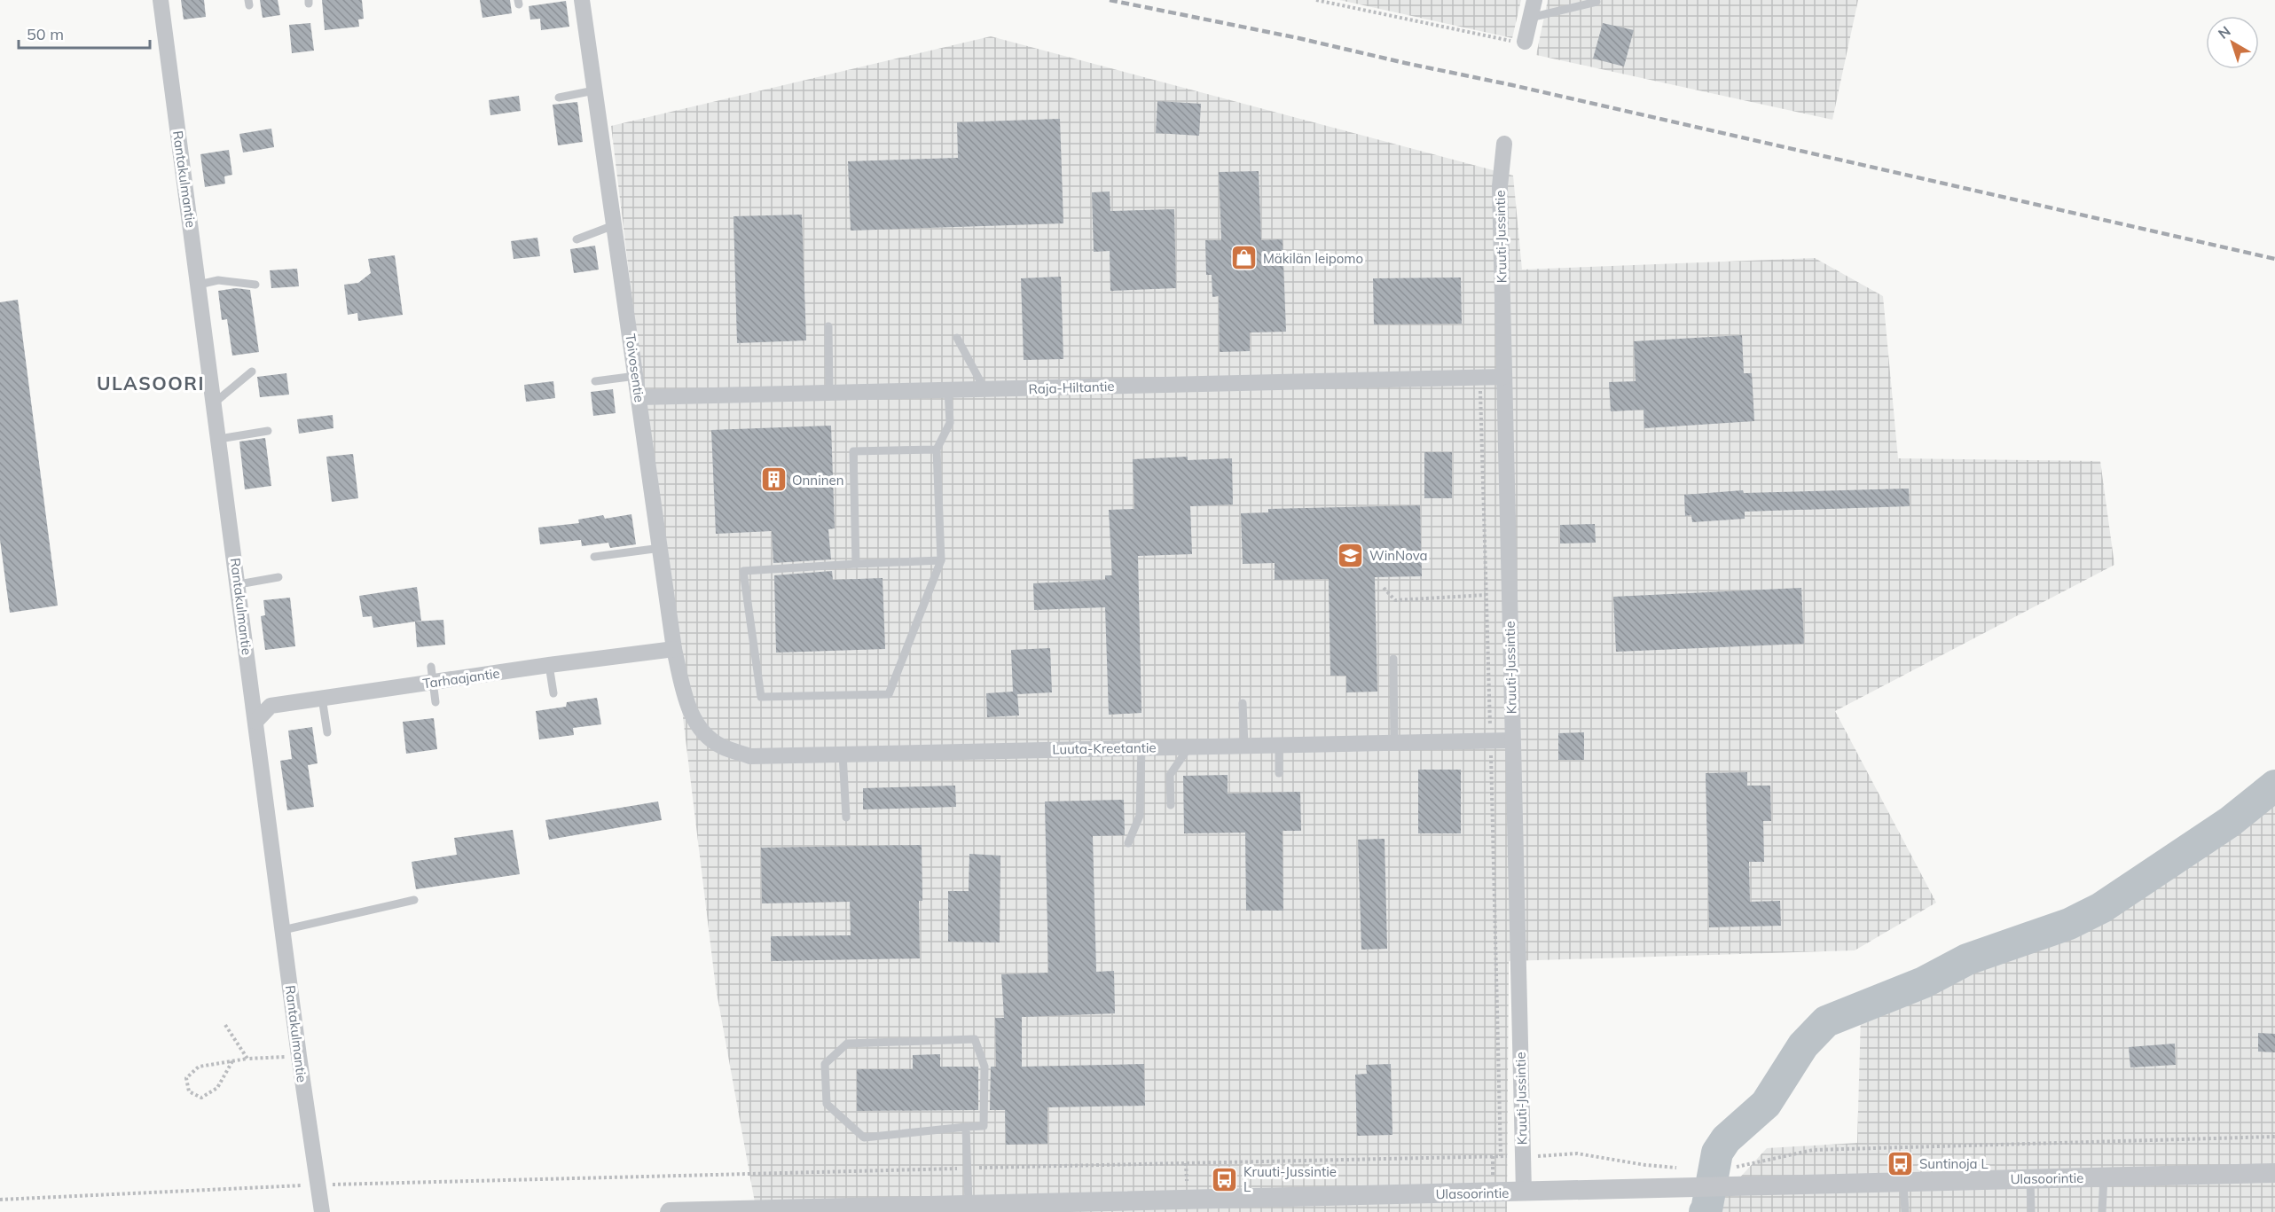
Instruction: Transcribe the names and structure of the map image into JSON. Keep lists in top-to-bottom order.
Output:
{
  "streets": {
    "street": [
      "Rantakulmantie",
      "Kruuti-Jussintie",
      "Toivosentie",
      "Raja-Hiltantie",
      "Tarhaajantie",
      "Luuta-Kreetantie",
      "Ulasoorintie"
    ]
  },
  "crossings": [
    ["Rantakulmantie", "Tarhaajantie"],
    ["Kruuti-Jussintie", "Raja-Hiltantie"],
    ["Kruuti-Jussintie", "Luuta-Kreetantie"],
    ["Kruuti-Jussintie", "Ulasoorintie"],
    ["Toivosentie", "Raja-Hiltantie"],
    ["Toivosentie", "Tarhaajantie"],
    ["Toivosentie", "Luuta-Kreetantie"]
  ],
  "districts": ["ULASOORI"],
  "places": {
    "shop": ["Mäkilän leipomo"],
    "building": ["Onninen"],
    "school or university": ["WinNova"],
    "bus stop": ["Suntinoja L", "Kruuti-Jussintie L"]
  },
  "scale_bar": "50 m",
  "north": "top left"
}
